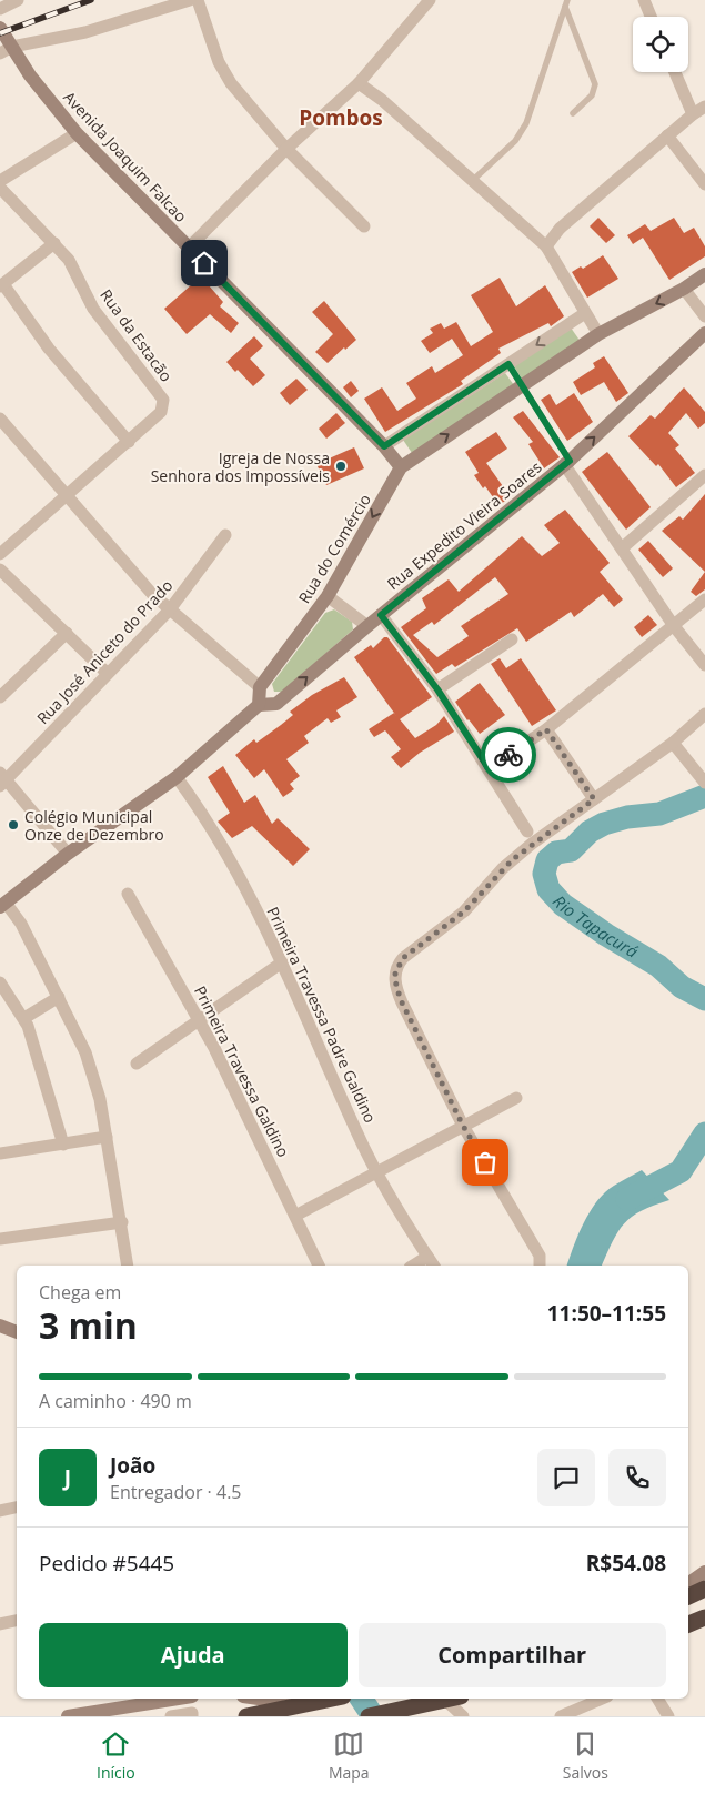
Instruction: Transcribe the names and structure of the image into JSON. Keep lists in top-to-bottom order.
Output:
{
  "streets": {
    "main road": ["Avenida Joaquim Falcao", "Rua Expedito Vieira Soares", "Rua do Comércio"],
    "street": [
      "Rua da Estacão",
      "Rua José Aniceto do Prado",
      "Primeira Travessa Padre Galdino",
      "Primeira Travessa Galdino"
    ]
  },
  "crossings": [
    ["Avenida Joaquim Falcao", "Rua do Comércio"]
  ],
  "one_way": ["Rua Expedito Vieira Soares"],
  "districts": ["Pombos"],
  "water": ["Rio Tapacurá"],
  "places": ["Igreja de Nossa Senhora dos Impossíveis", "Colégio Municipal Onze de Dezembro"],
  "page": {
    "heading": ["3 min", "Chega em", "11:50–11:55"],
    "panel": [
      "João",
      "Entregador · 4.5",
      "Pedido #5445",
      "R$54.08"
    ],
    "bar": "A caminho · 490 m",
    "round": "J",
    "buttons": ["Ajuda", "Compartilhar"],
    "tabs": ["Início", "Mapa", "Salvos"]
  }
}
